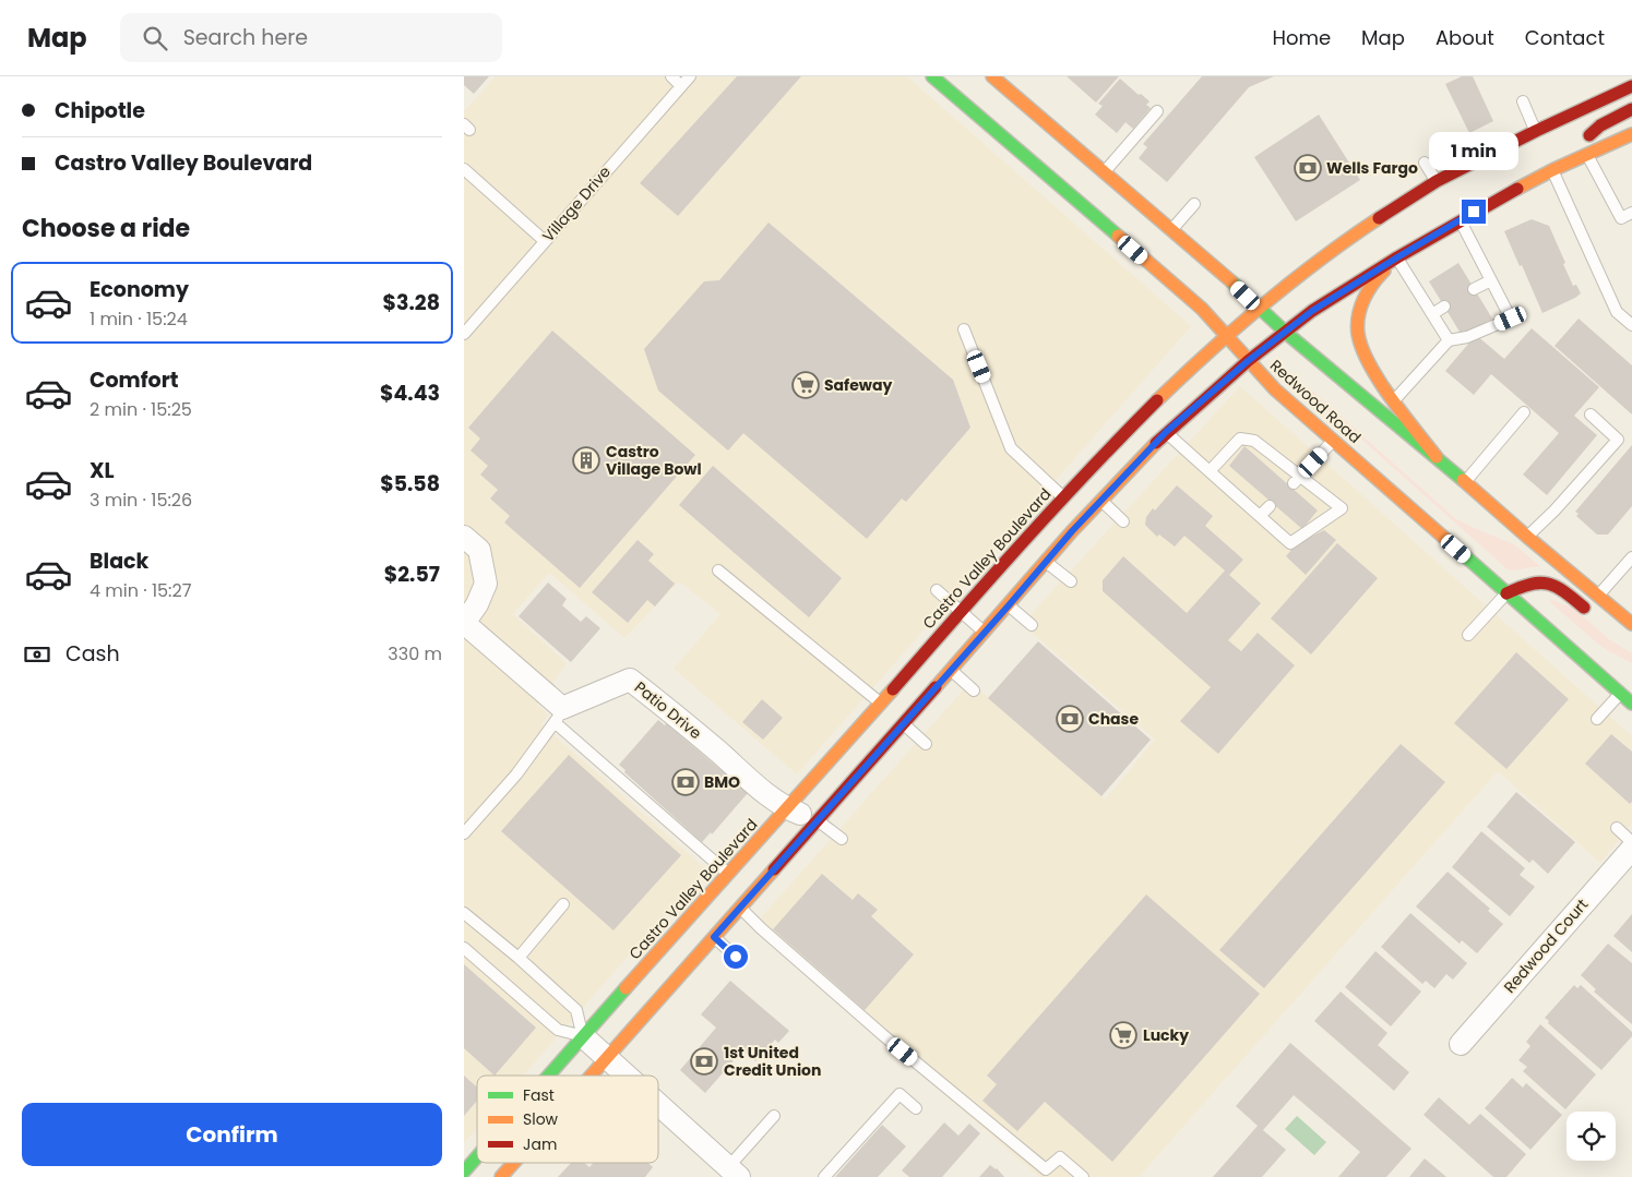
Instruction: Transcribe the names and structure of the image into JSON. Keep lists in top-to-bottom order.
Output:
{
  "streets": {
    "main road": ["Redwood Road", "Castro Valley Boulevard"],
    "street": ["Patio Drive", "Redwood Court"],
    "lane": ["Village Drive"]
  },
  "crossings": [
    ["Redwood Road", "Castro Valley Boulevard"],
    ["Castro Valley Boulevard", "Patio Drive"]
  ],
  "places": {
    "bank": [
      "Wells Fargo",
      "Chase",
      "BMO",
      "1st United Credit Union"
    ],
    "supermarket": ["Safeway", "Lucky"],
    "building": ["Castro Village Bowl"]
  },
  "legend": ["Fast", "Slow", "Jam"],
  "page": {
    "header": "Map",
    "search": "Search here",
    "nav": [
      "Home",
      "Map",
      "About",
      "Contact"
    ],
    "banner": ["Chipotle", "Castro Valley Boulevard"],
    "bubble": "1 min",
    "heading": "Choose a ride",
    "list": [
      {
        "name": "Economy",
        "note": "1 min · 15:24",
        "value": "$3.28"
      },
      {
        "name": "Comfort",
        "note": "2 min · 15:25",
        "value": "$4.43"
      },
      {
        "name": "XL",
        "note": "3 min · 15:26",
        "value": "$5.58"
      },
      {
        "name": "Black",
        "note": "4 min · 15:27",
        "value": "$2.57"
      }
    ],
    "pay": ["Cash", "330 m"],
    "buttons": "Confirm"
  }
}
